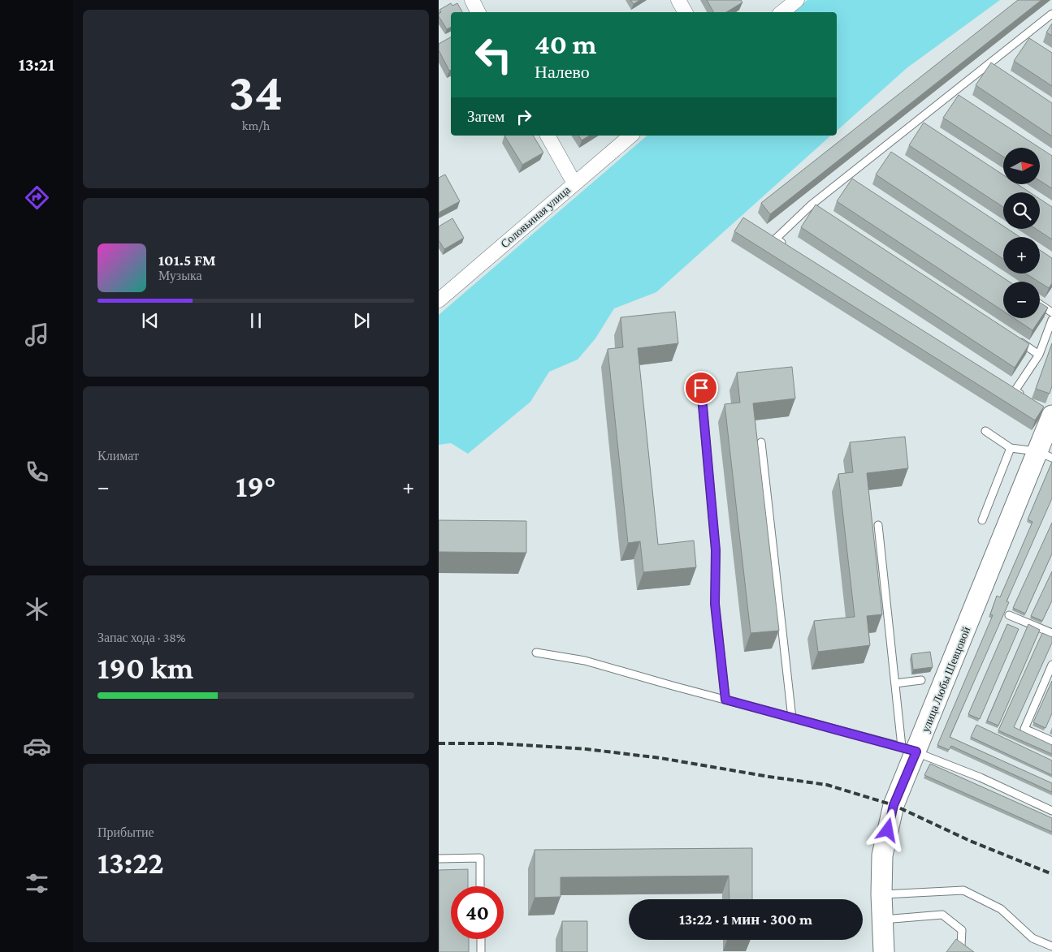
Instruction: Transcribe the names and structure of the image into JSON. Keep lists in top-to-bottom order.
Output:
{
  "streets": {
    "street": ["Соловьиная улица", "улица Любы Шевцовой"]
  },
  "north": "right",
  "page": {
    "tabs": "13:21",
    "tile": [
      ["34", "km/h"],
      "Климат",
      ["Запас хода · 38%", "190 km"],
      ["Прибытие", "13:22"]
    ],
    "turn": ["40 m", "Налево"],
    "then": "Затем",
    "map_buttons": ["+", "−"],
    "song": ["101.5 FM", "Музыка"],
    "heat": ["−", "19°", "+"],
    "limit": "40",
    "trip": "13:22 · 1 мин · 300 m"
  }
}
